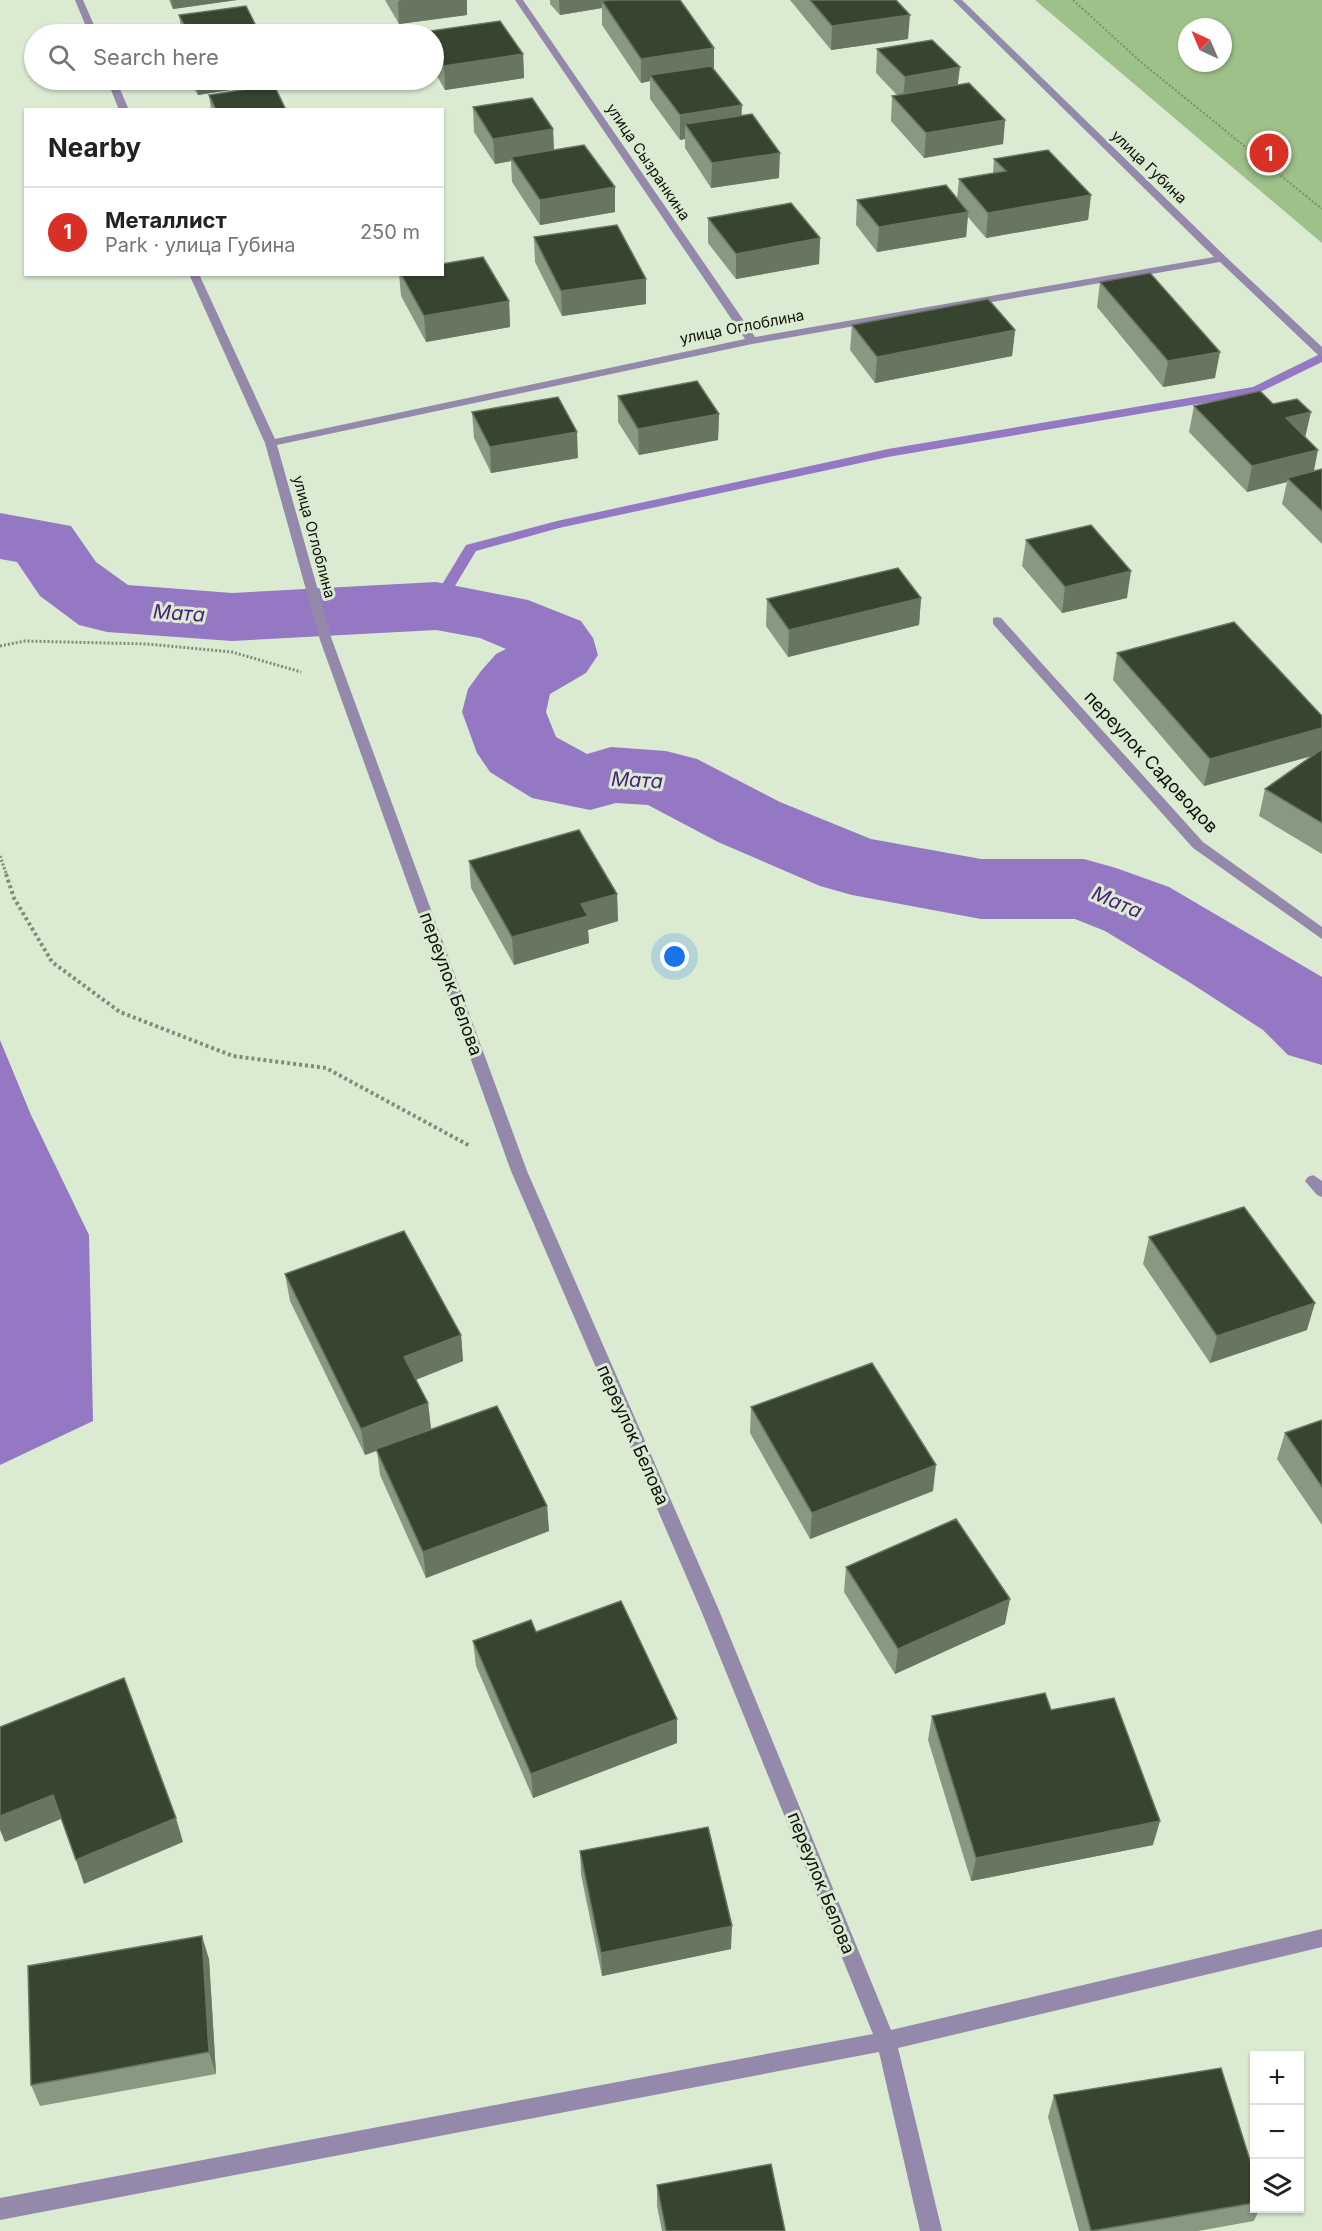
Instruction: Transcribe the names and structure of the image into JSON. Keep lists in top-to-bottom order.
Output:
{
  "streets": {
    "street": [
      "улица Сызранкина",
      "улица Губина",
      "улица Оглоблина",
      "переулок Садоводов",
      "переулок Белова"
    ]
  },
  "crossings": [
    ["улица Сызранкина", "улица Оглоблина"],
    ["улица Губина", "улица Оглоблина"],
    ["улица Оглоблина", "переулок Белова"]
  ],
  "water": ["Мата"],
  "north": "top left",
  "page": {
    "search": "Search here",
    "heading": "Nearby",
    "pins": "1",
    "list": [
      {
        "mark": "1",
        "name": "Металлист",
        "note": "Park · улица Губина",
        "value": "250 m"
      }
    ],
    "map_buttons": ["+", "−"]
  }
}
